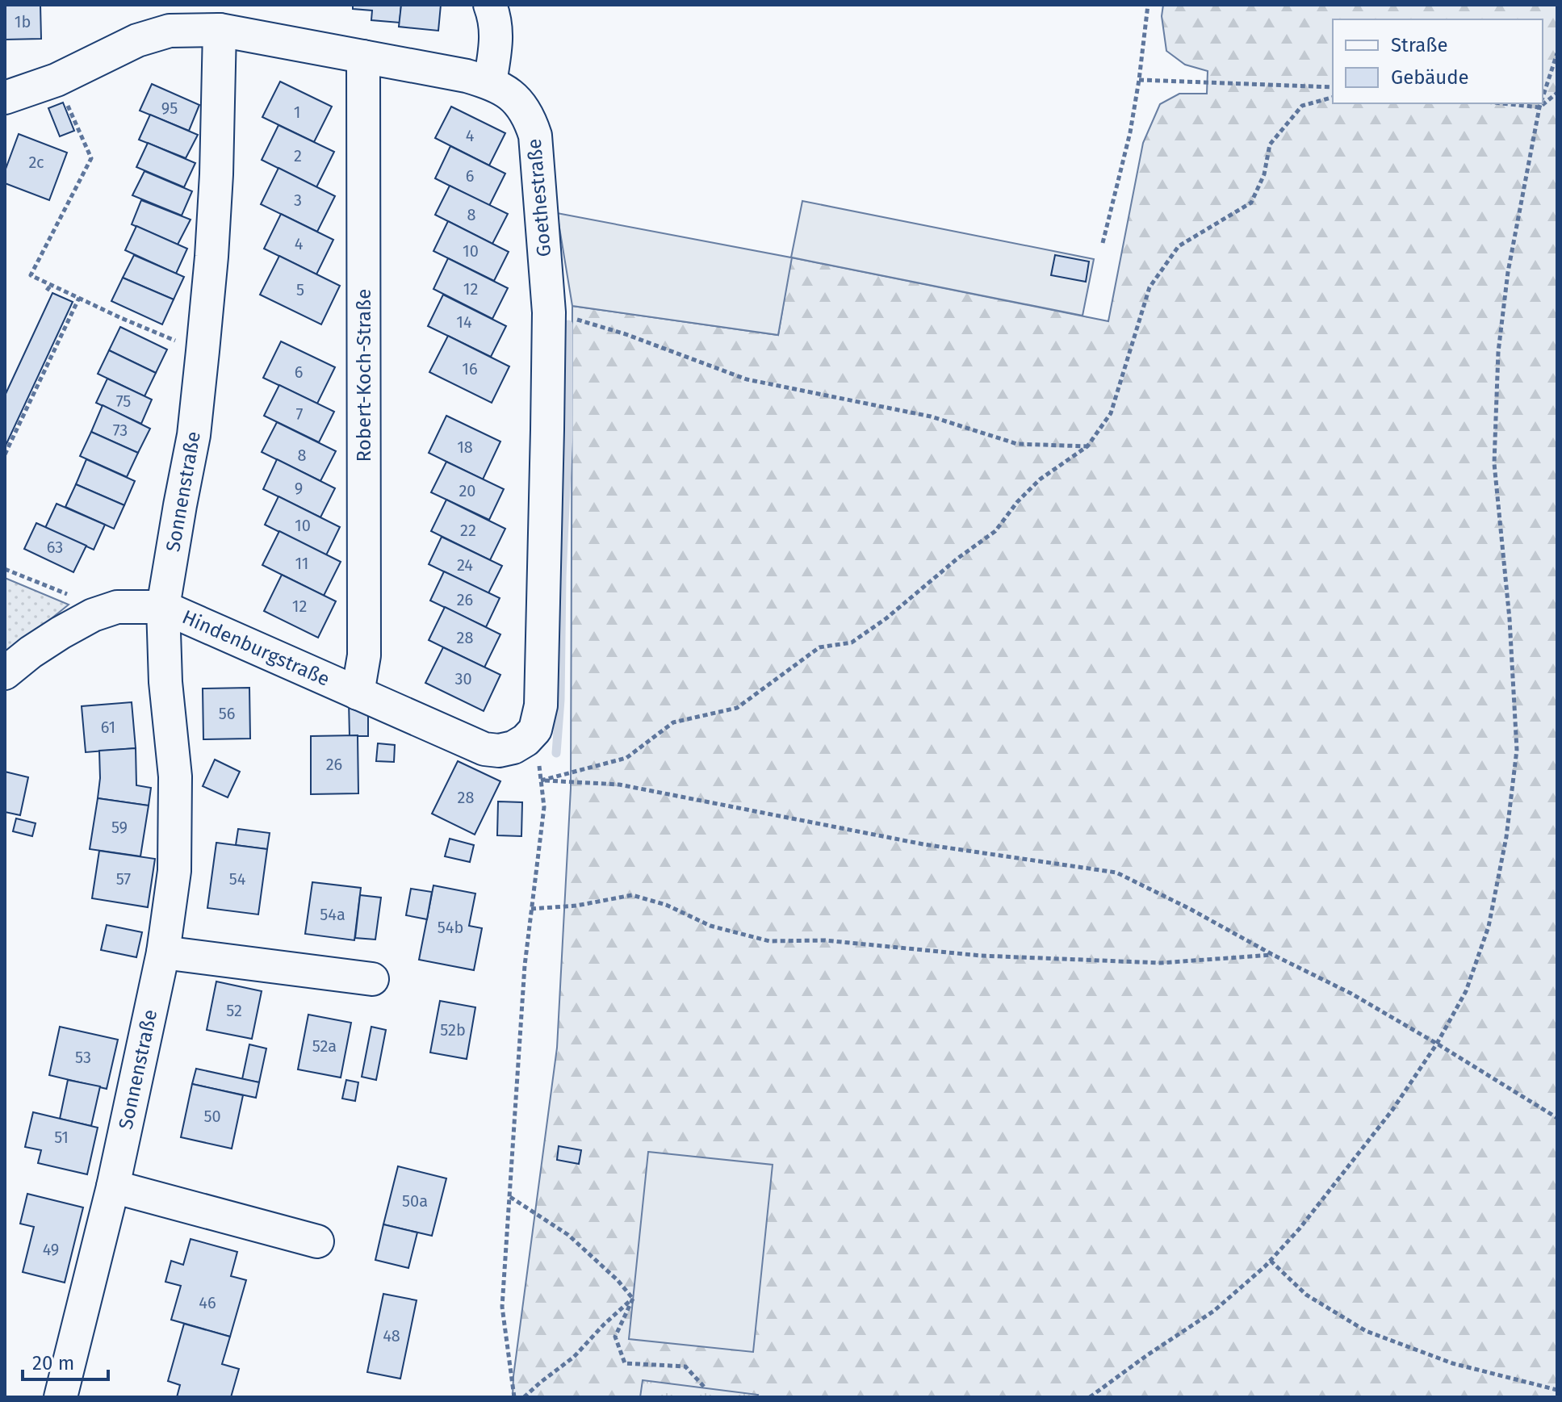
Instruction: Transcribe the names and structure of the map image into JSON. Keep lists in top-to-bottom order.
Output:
{
  "streets": {
    "street": [
      "Goethestraße",
      "Robert-Koch-Straße",
      "Sonnenstraße",
      "Hindenburgstraße"
    ]
  },
  "crossings": [
    ["Goethestraße", "Robert-Koch-Straße"],
    ["Goethestraße", "Sonnenstraße"],
    ["Goethestraße", "Hindenburgstraße"],
    ["Robert-Koch-Straße", "Hindenburgstraße"],
    ["Sonnenstraße", "Hindenburgstraße"]
  ],
  "house_numbers": [
    "1b",
    "95",
    "1",
    "4",
    "2",
    "2c",
    "6",
    "3",
    "8",
    "4",
    "10",
    "12",
    "5",
    "14",
    "16",
    "6",
    "75",
    "7",
    "73",
    "18",
    "8",
    "9",
    "20",
    "10",
    "22",
    "63",
    "11",
    "24",
    "26",
    "12",
    "28",
    "30",
    "56",
    "61",
    "26",
    "28",
    "59",
    "57",
    "54",
    "54a",
    "54b",
    "52",
    "52b",
    "52a",
    "53",
    "50",
    "51",
    "50a",
    "49",
    "46",
    "48"
  ],
  "legend": ["Straße", "Gebäude"],
  "scale_bar": "20 m"
}
